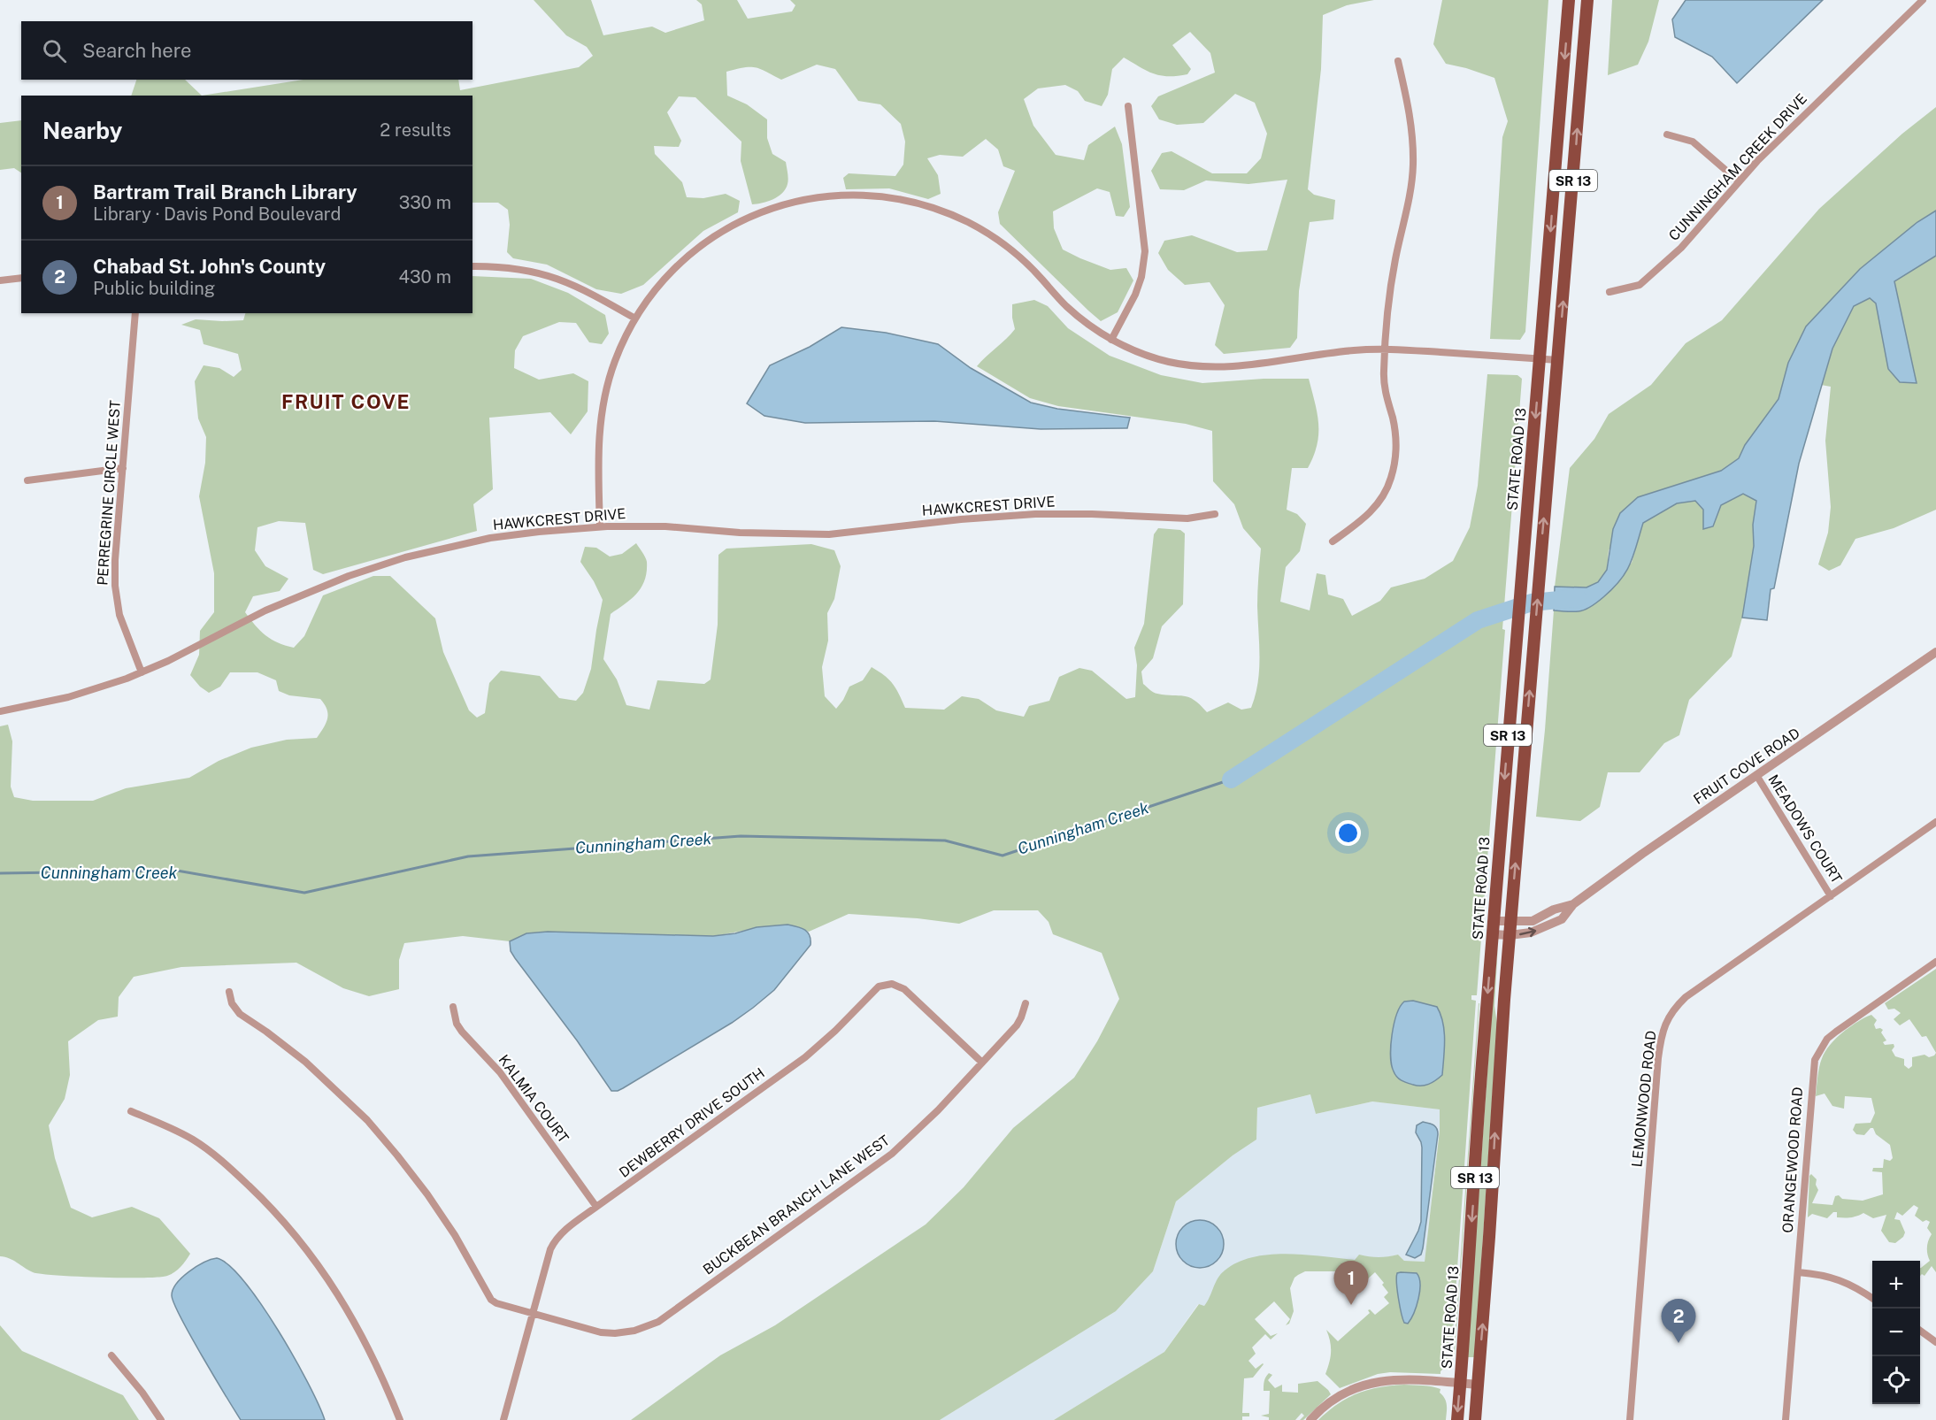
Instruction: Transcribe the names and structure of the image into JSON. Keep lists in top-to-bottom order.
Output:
{
  "streets": {
    "main road": ["SR 13", "STATE ROAD 13"],
    "street": [
      "CUNNINGHAM CREEK DRIVE",
      "PERREGRINE CIRCLE WEST",
      "HAWKCREST DRIVE",
      "FRUIT COVE ROAD",
      "MEADOWS COURT",
      "KALMIA COURT",
      "LEMONWOOD ROAD",
      "DEWBERRY DRIVE SOUTH",
      "ORANGEWOOD ROAD",
      "BUCKBEAN BRANCH LANE WEST"
    ]
  },
  "crossings": [
    ["SR 13", "STATE ROAD 13"],
    ["SR 13", "FRUIT COVE ROAD"],
    ["STATE ROAD 13", "FRUIT COVE ROAD"],
    ["PERREGRINE CIRCLE WEST", "HAWKCREST DRIVE"],
    ["FRUIT COVE ROAD", "MEADOWS COURT"],
    ["MEADOWS COURT", "LEMONWOOD ROAD"],
    ["KALMIA COURT", "DEWBERRY DRIVE SOUTH"],
    ["DEWBERRY DRIVE SOUTH", "BUCKBEAN BRANCH LANE WEST"]
  ],
  "districts": ["FRUIT COVE"],
  "water": ["Cunningham Creek"],
  "page": {
    "search": "Search here",
    "heading": ["Nearby", "2 results"],
    "list": [
      {
        "mark": "1",
        "name": "Bartram Trail Branch Library",
        "note": "Library · Davis Pond Boulevard",
        "value": "330 m"
      },
      {
        "mark": "2",
        "name": "Chabad St. John's County",
        "note": "Public building",
        "value": "430 m"
      }
    ],
    "map_buttons": ["+", "−"],
    "pins": ["1", "2"]
  }
}
